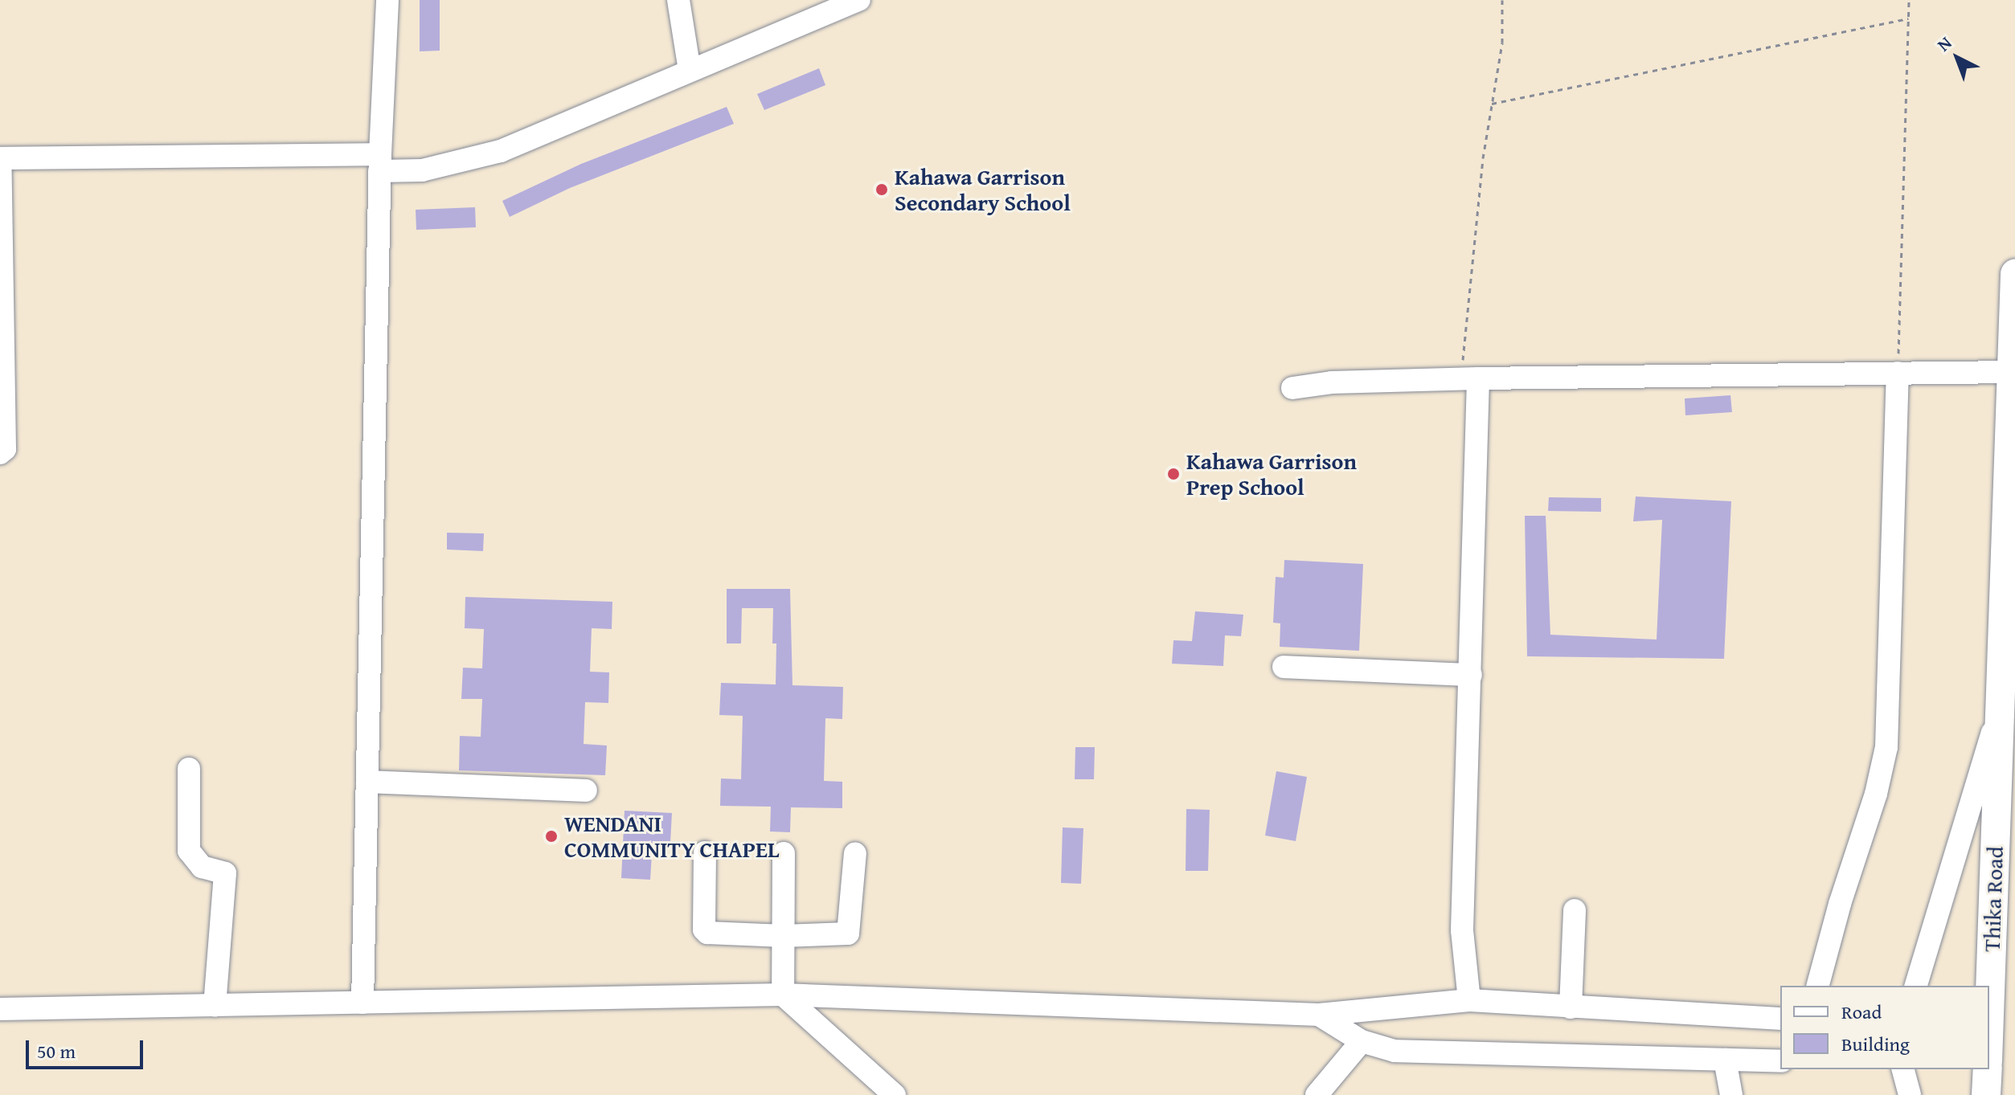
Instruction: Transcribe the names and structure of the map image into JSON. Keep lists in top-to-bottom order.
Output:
{
  "streets": {
    "main road": ["Thika Road"]
  },
  "places": ["Kahawa Garrison Secondary School", "Kahawa Garrison Prep School", "WENDANI COMMUNITY CHAPEL"],
  "legend": ["Road", "Building"],
  "scale_bar": "50 m",
  "north": "top left"
}
